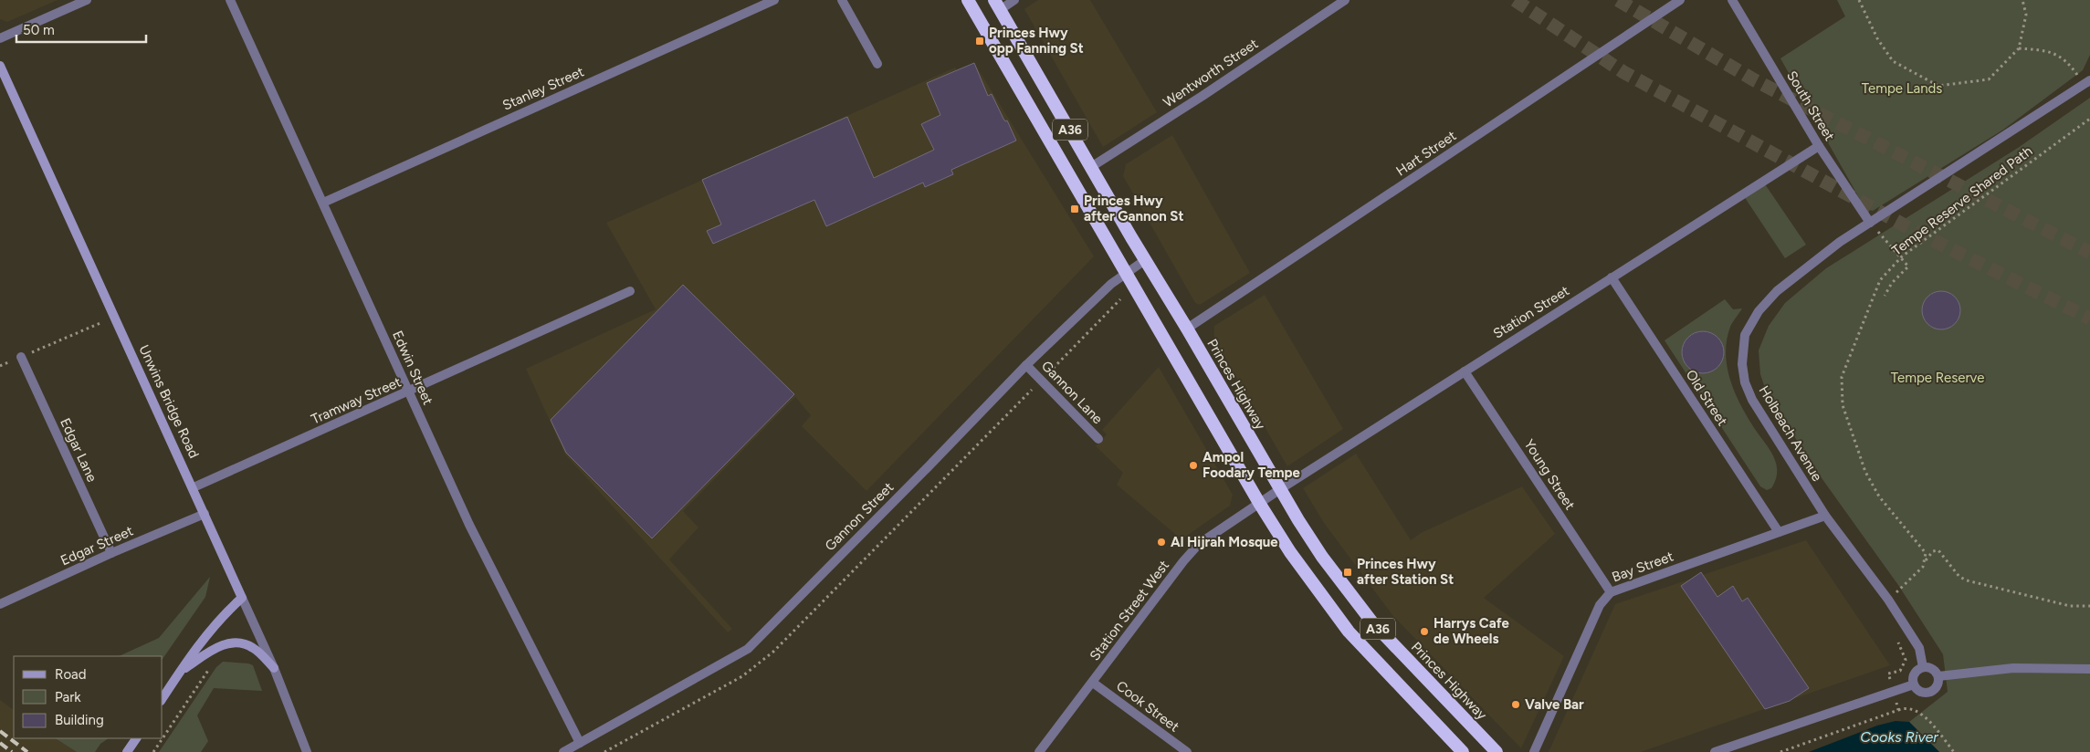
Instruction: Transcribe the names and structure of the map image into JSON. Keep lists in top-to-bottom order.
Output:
{
  "streets": {
    "highway": ["A36", "Princes Highway"],
    "main road": ["Unwins Bridge Road"],
    "street": [
      "Wentworth Street",
      "Stanley Street",
      "South Street",
      "Hart Street",
      "Station Street",
      "Edwin Street",
      "Gannon Lane",
      "Old Street",
      "Tramway Street",
      "Holbeach Avenue",
      "Edgar Lane",
      "Young Street",
      "Gannon Street",
      "Edgar Street",
      "Bay Street",
      "Station Street West",
      "Cook Street"
    ],
    "path": ["Tempe Reserve Shared Path"]
  },
  "crossings": [
    ["Wentworth Street", "Princes Highway"],
    ["Stanley Street", "Edwin Street"],
    ["South Street", "Station Street"],
    ["South Street", "Holbeach Avenue"],
    ["A36", "Station Street"],
    ["A36", "Gannon Street"],
    ["A36", "Station Street West"],
    ["Hart Street", "Princes Highway"],
    ["Station Street", "Princes Highway"],
    ["Station Street", "Old Street"],
    ["Station Street", "Young Street"],
    ["Station Street", "Station Street West"],
    ["Edwin Street", "Tramway Street"],
    ["Edwin Street", "Gannon Street"],
    ["Princes Highway", "Gannon Street"],
    ["Gannon Lane", "Gannon Street"],
    ["Old Street", "Bay Street"],
    ["Tramway Street", "Unwins Bridge Road"],
    ["Unwins Bridge Road", "Edgar Street"],
    ["Holbeach Avenue", "Bay Street"],
    ["Edgar Lane", "Edgar Street"],
    ["Young Street", "Bay Street"],
    ["Station Street West", "Cook Street"]
  ],
  "water": ["Cooks River"],
  "parks": ["Tempe Lands", "Tempe Reserve"],
  "places": {
    "transit": ["Princes Hwy opp Fanning St", "Princes Hwy after Gannon St", "Princes Hwy after Station St"],
    "other": [
      "Ampol Foodary Tempe",
      "Al Hijrah Mosque",
      "Harrys Cafe de Wheels",
      "Valve Bar"
    ]
  },
  "legend": ["Road", "Park", "Building"],
  "scale_bar": "50 m"
}
